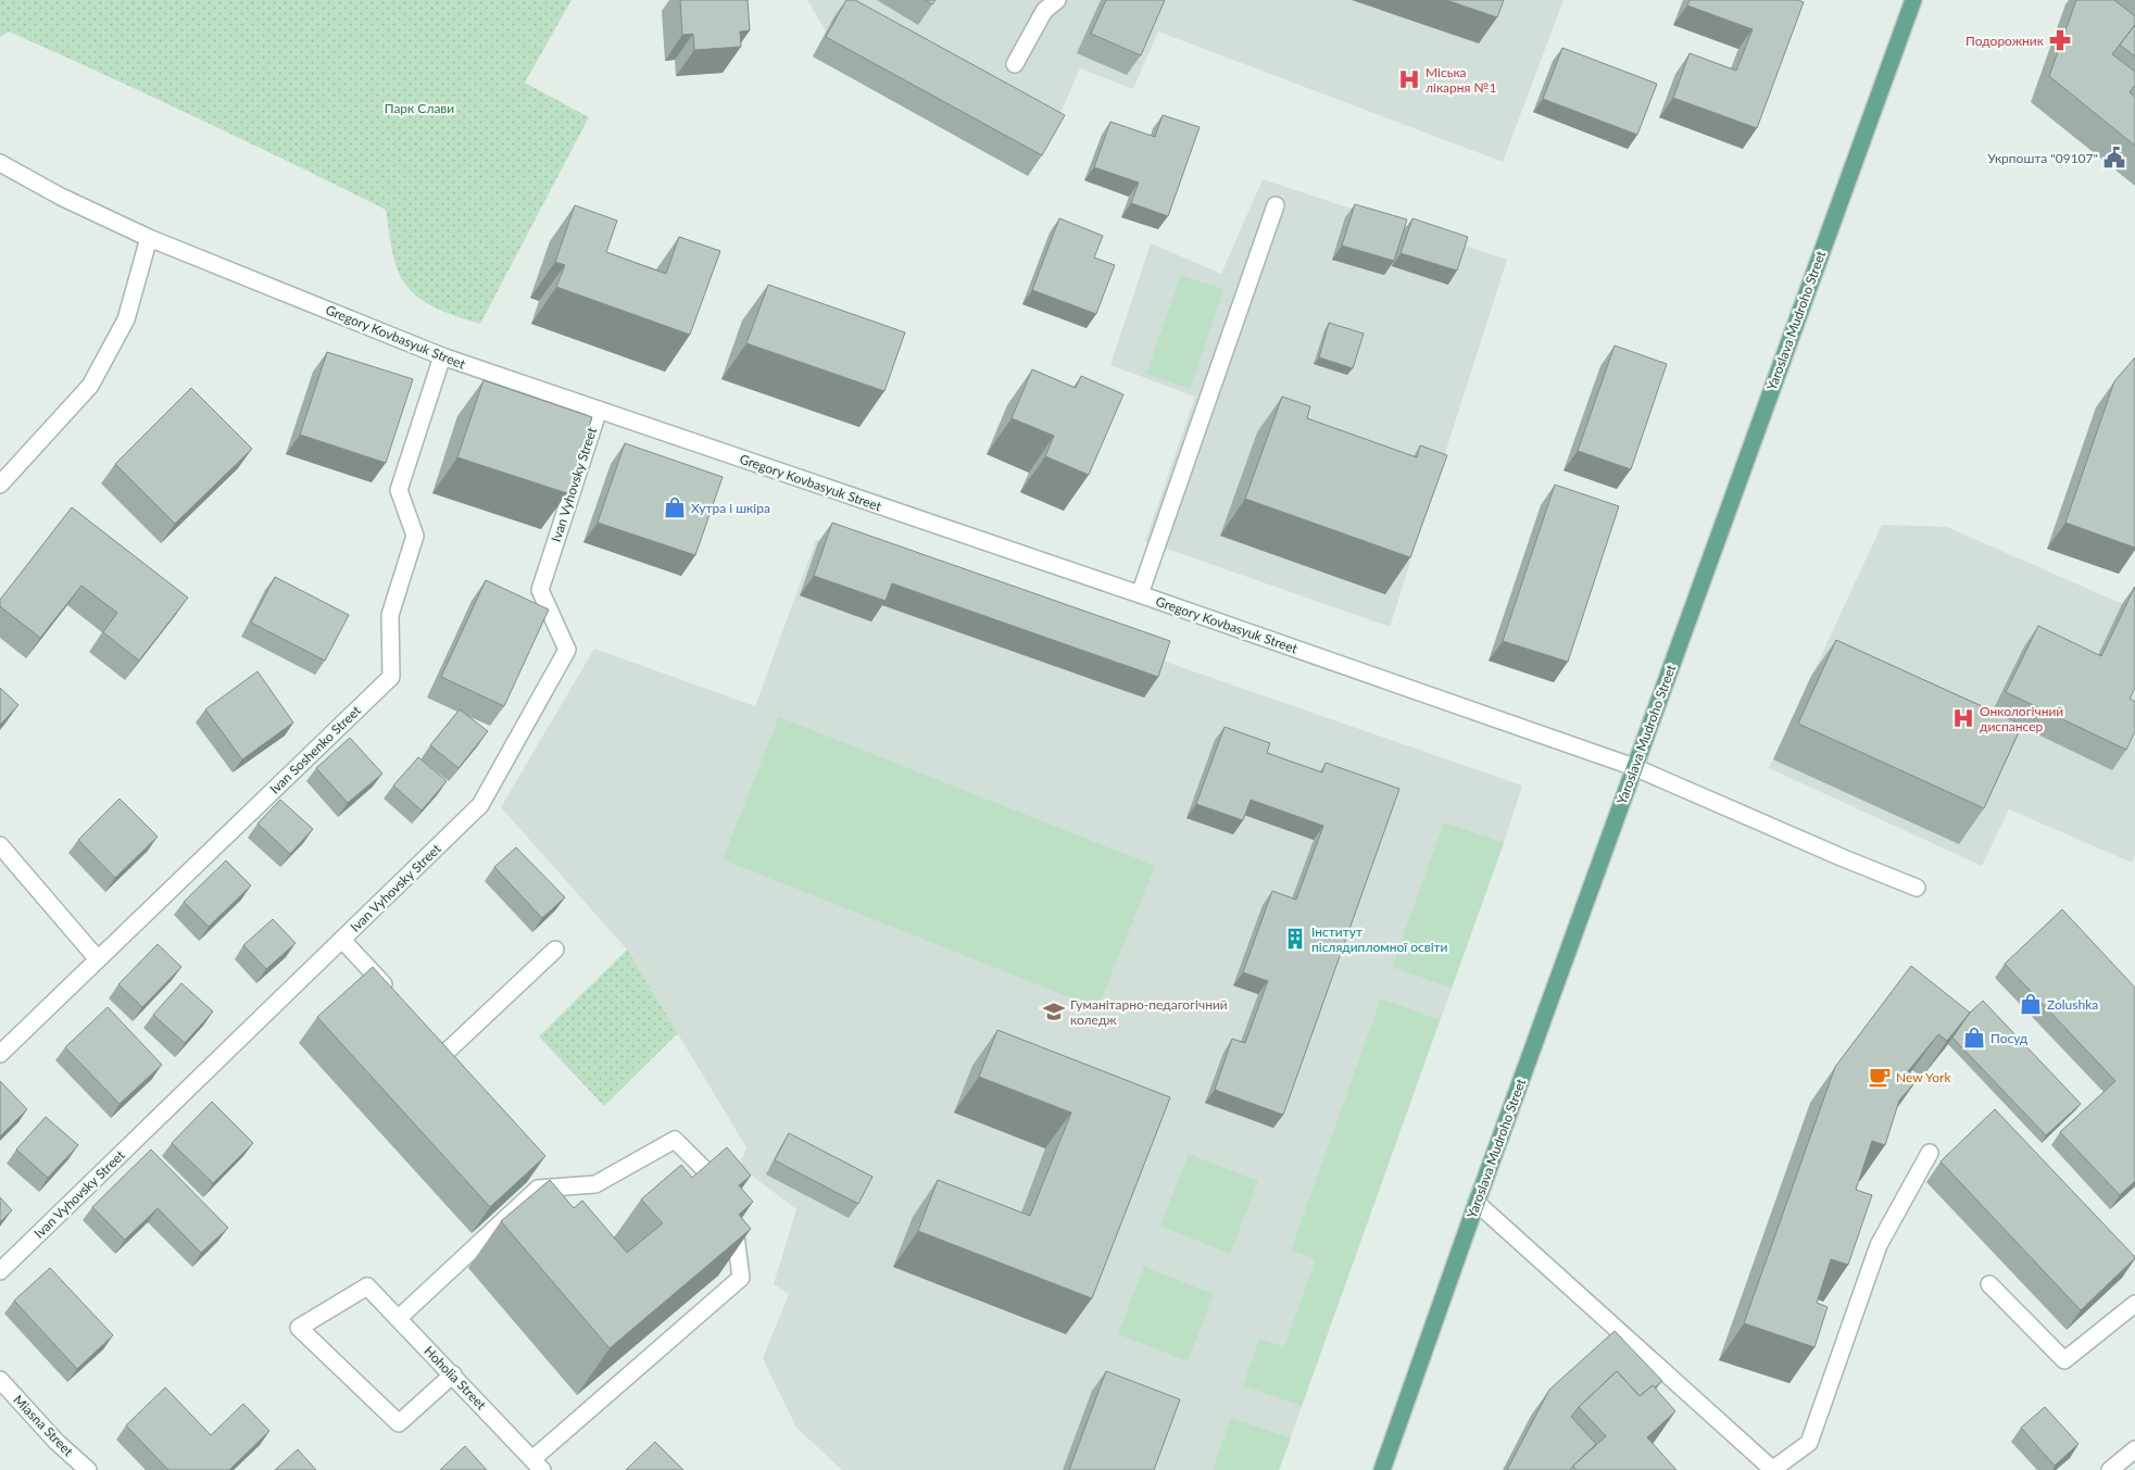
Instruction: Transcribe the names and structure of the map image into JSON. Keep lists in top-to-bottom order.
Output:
{
  "streets": {
    "main road": ["Yaroslava Mudroho Street"],
    "street": [
      "Gregory Kovbasyuk Street",
      "Ivan Vyhovsky Street",
      "Ivan Soshenko Street",
      "Hoholia Street",
      "Miasna Street"
    ]
  },
  "crossings": [
    ["Yaroslava Mudroho Street", "Gregory Kovbasyuk Street"],
    ["Gregory Kovbasyuk Street", "Ivan Vyhovsky Street"],
    ["Gregory Kovbasyuk Street", "Ivan Soshenko Street"]
  ],
  "parks": ["Парк Слави"],
  "places": {
    "pharmacy": ["Подорожник"],
    "hospital": ["Міська лікарня №1", "Онкологічний диспансер"],
    "public building": ["Укрпошта \"09107\""],
    "shop": ["Хутра і шкіра", "Zolushka", "Посуд"],
    "building": ["Інститут післядипломної освіти"],
    "school or university": ["Гуманітарно-педагогічний коледж"],
    "cafe": ["New York"]
  }
}
